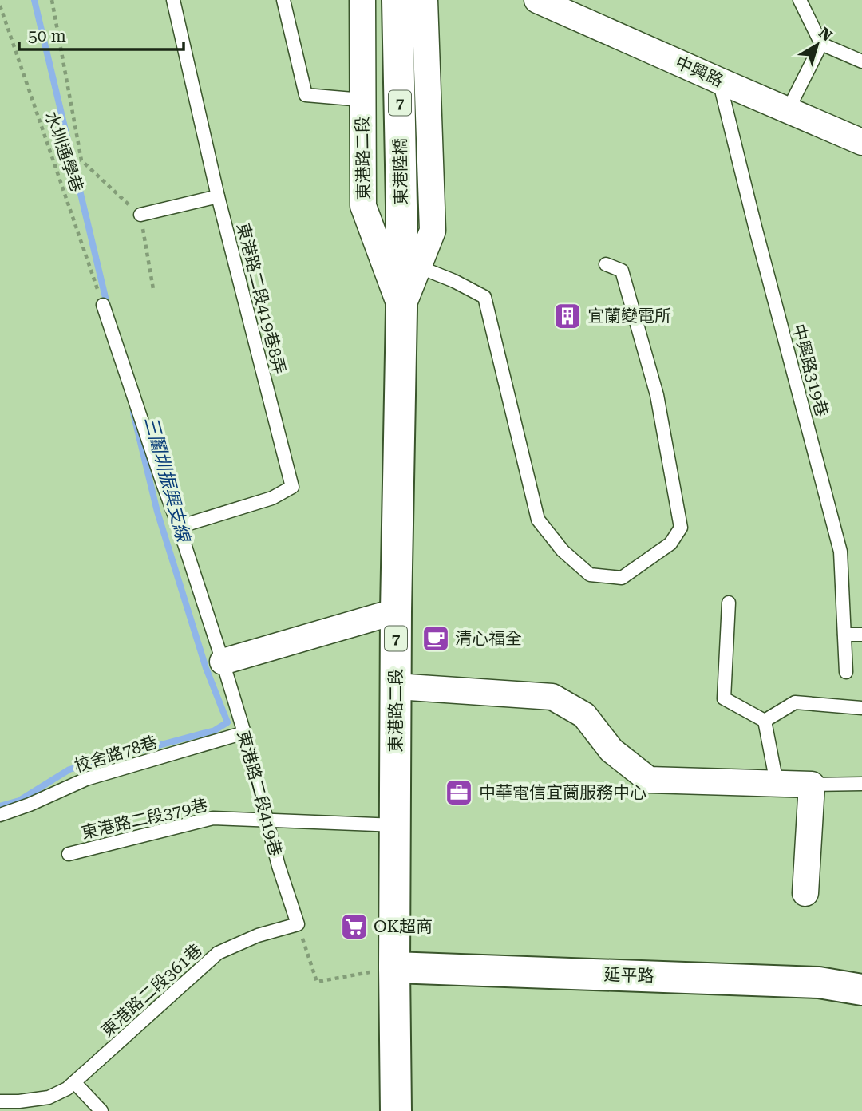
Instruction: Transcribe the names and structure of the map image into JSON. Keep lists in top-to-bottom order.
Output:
{
  "streets": {
    "main road": [
      "7",
      "東港路二段",
      "東港陸橋",
      "延平路"
    ],
    "street": ["中興路"],
    "lane": [
      "東港路二段419巷8弄",
      "中興路319巷",
      "校舍路78巷",
      "東港路二段419巷",
      "東港路二段379巷",
      "東港路二段361巷"
    ],
    "path": ["水圳通學巷"]
  },
  "crossings": [
    ["中興路", "中興路319巷"],
    ["水圳通學巷", "東港路二段419巷"],
    ["東港路二段", "東港陸橋"],
    ["東港路二段", "東港路二段379巷"],
    ["東港路二段", "延平路"],
    ["東港路二段419巷8弄", "東港路二段419巷"],
    ["校舍路78巷", "東港路二段419巷"],
    ["東港路二段419巷", "東港路二段379巷"],
    ["東港路二段419巷", "東港路二段361巷"]
  ],
  "water": ["三鬮圳振興支線"],
  "places": {
    "building": ["宜蘭變電所"],
    "cafe": ["清心福全"],
    "office": ["中華電信宜蘭服務中心"],
    "supermarket": ["OK超商"]
  },
  "scale_bar": "50 m",
  "north": "top right"
}
